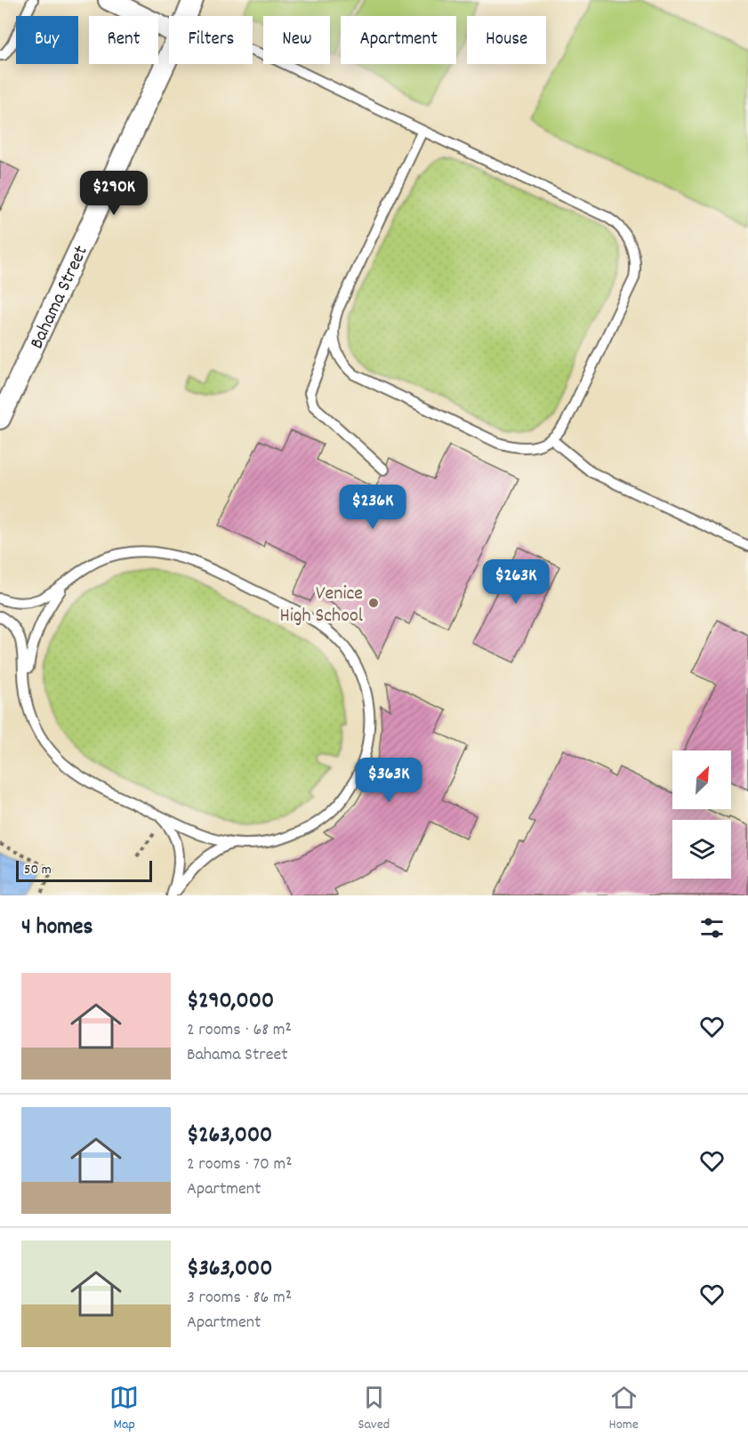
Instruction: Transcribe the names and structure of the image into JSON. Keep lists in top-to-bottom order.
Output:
{
  "streets": {
    "street": ["Bahama Street"]
  },
  "places": ["Venice High School"],
  "scale_bar": "50 m",
  "north": "top right",
  "page": {
    "chip": [
      "Buy",
      "Rent",
      "Filters",
      "New",
      "Apartment",
      "House"
    ],
    "price": [
      "$290K",
      "$236K",
      "$263K",
      "$363K"
    ],
    "scale": "50 m",
    "heading": "4 homes",
    "list": [
      {
        "name": "$290,000",
        "note": "2 rooms · 68 m² · Bahama Street"
      },
      {
        "name": "$263,000",
        "note": "2 rooms · 70 m² · Apartment"
      },
      {
        "name": "$363,000",
        "note": "3 rooms · 86 m² · Apartment"
      }
    ],
    "tabs": ["Map", "Saved", "Home"]
  }
}
